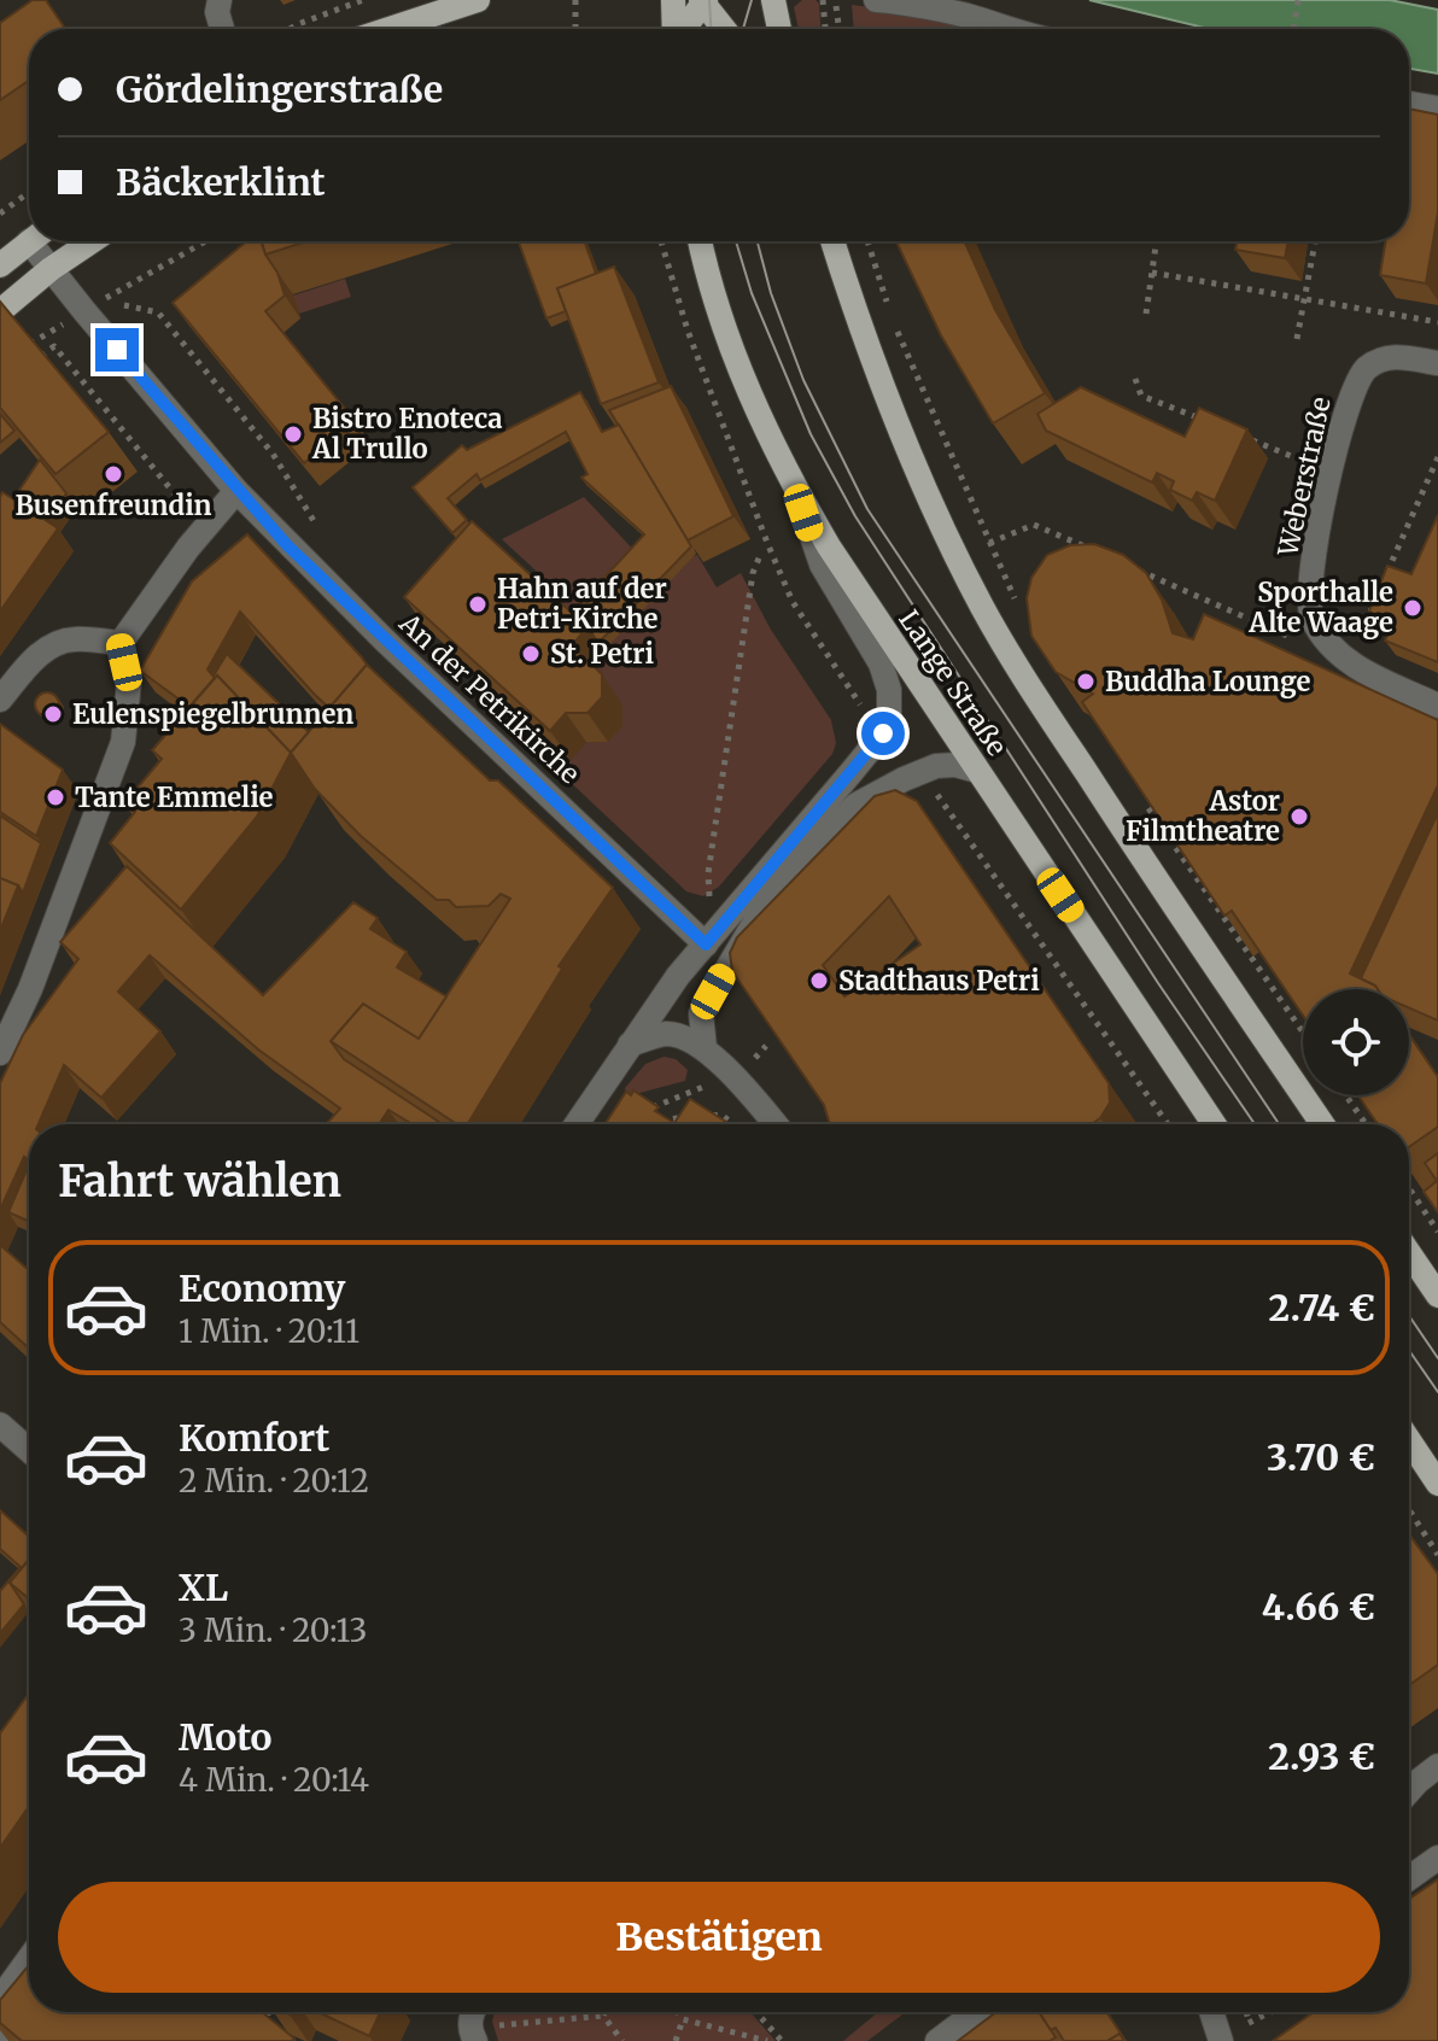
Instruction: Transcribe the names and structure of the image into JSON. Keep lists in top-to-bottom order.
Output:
{
  "streets": {
    "main road": ["Lange Straße"],
    "street": ["Weberstraße", "An der Petrikirche"]
  },
  "places": [
    "Bistro Enoteca Al Trullo",
    "Busenfreundin",
    "Hahn auf der Petri-Kirche",
    "Sporthalle Alte Waage",
    "St. Petri",
    "Buddha Lounge",
    "Eulenspiegelbrunnen",
    "Tante Emmelie",
    "Astor Filmtheatre",
    "Stadthaus Petri"
  ],
  "page": {
    "banner": ["Gördelingerstraße", "Bäckerklint"],
    "heading": "Fahrt wählen",
    "list": [
      {
        "name": "Economy",
        "note": "1 Min. · 20:11",
        "value": "2.74 €"
      },
      {
        "name": "Komfort",
        "note": "2 Min. · 20:12",
        "value": "3.70 €"
      },
      {
        "name": "XL",
        "note": "3 Min. · 20:13",
        "value": "4.66 €"
      },
      {
        "name": "Moto",
        "note": "4 Min. · 20:14",
        "value": "2.93 €"
      }
    ],
    "buttons": "Bestätigen"
  }
}
